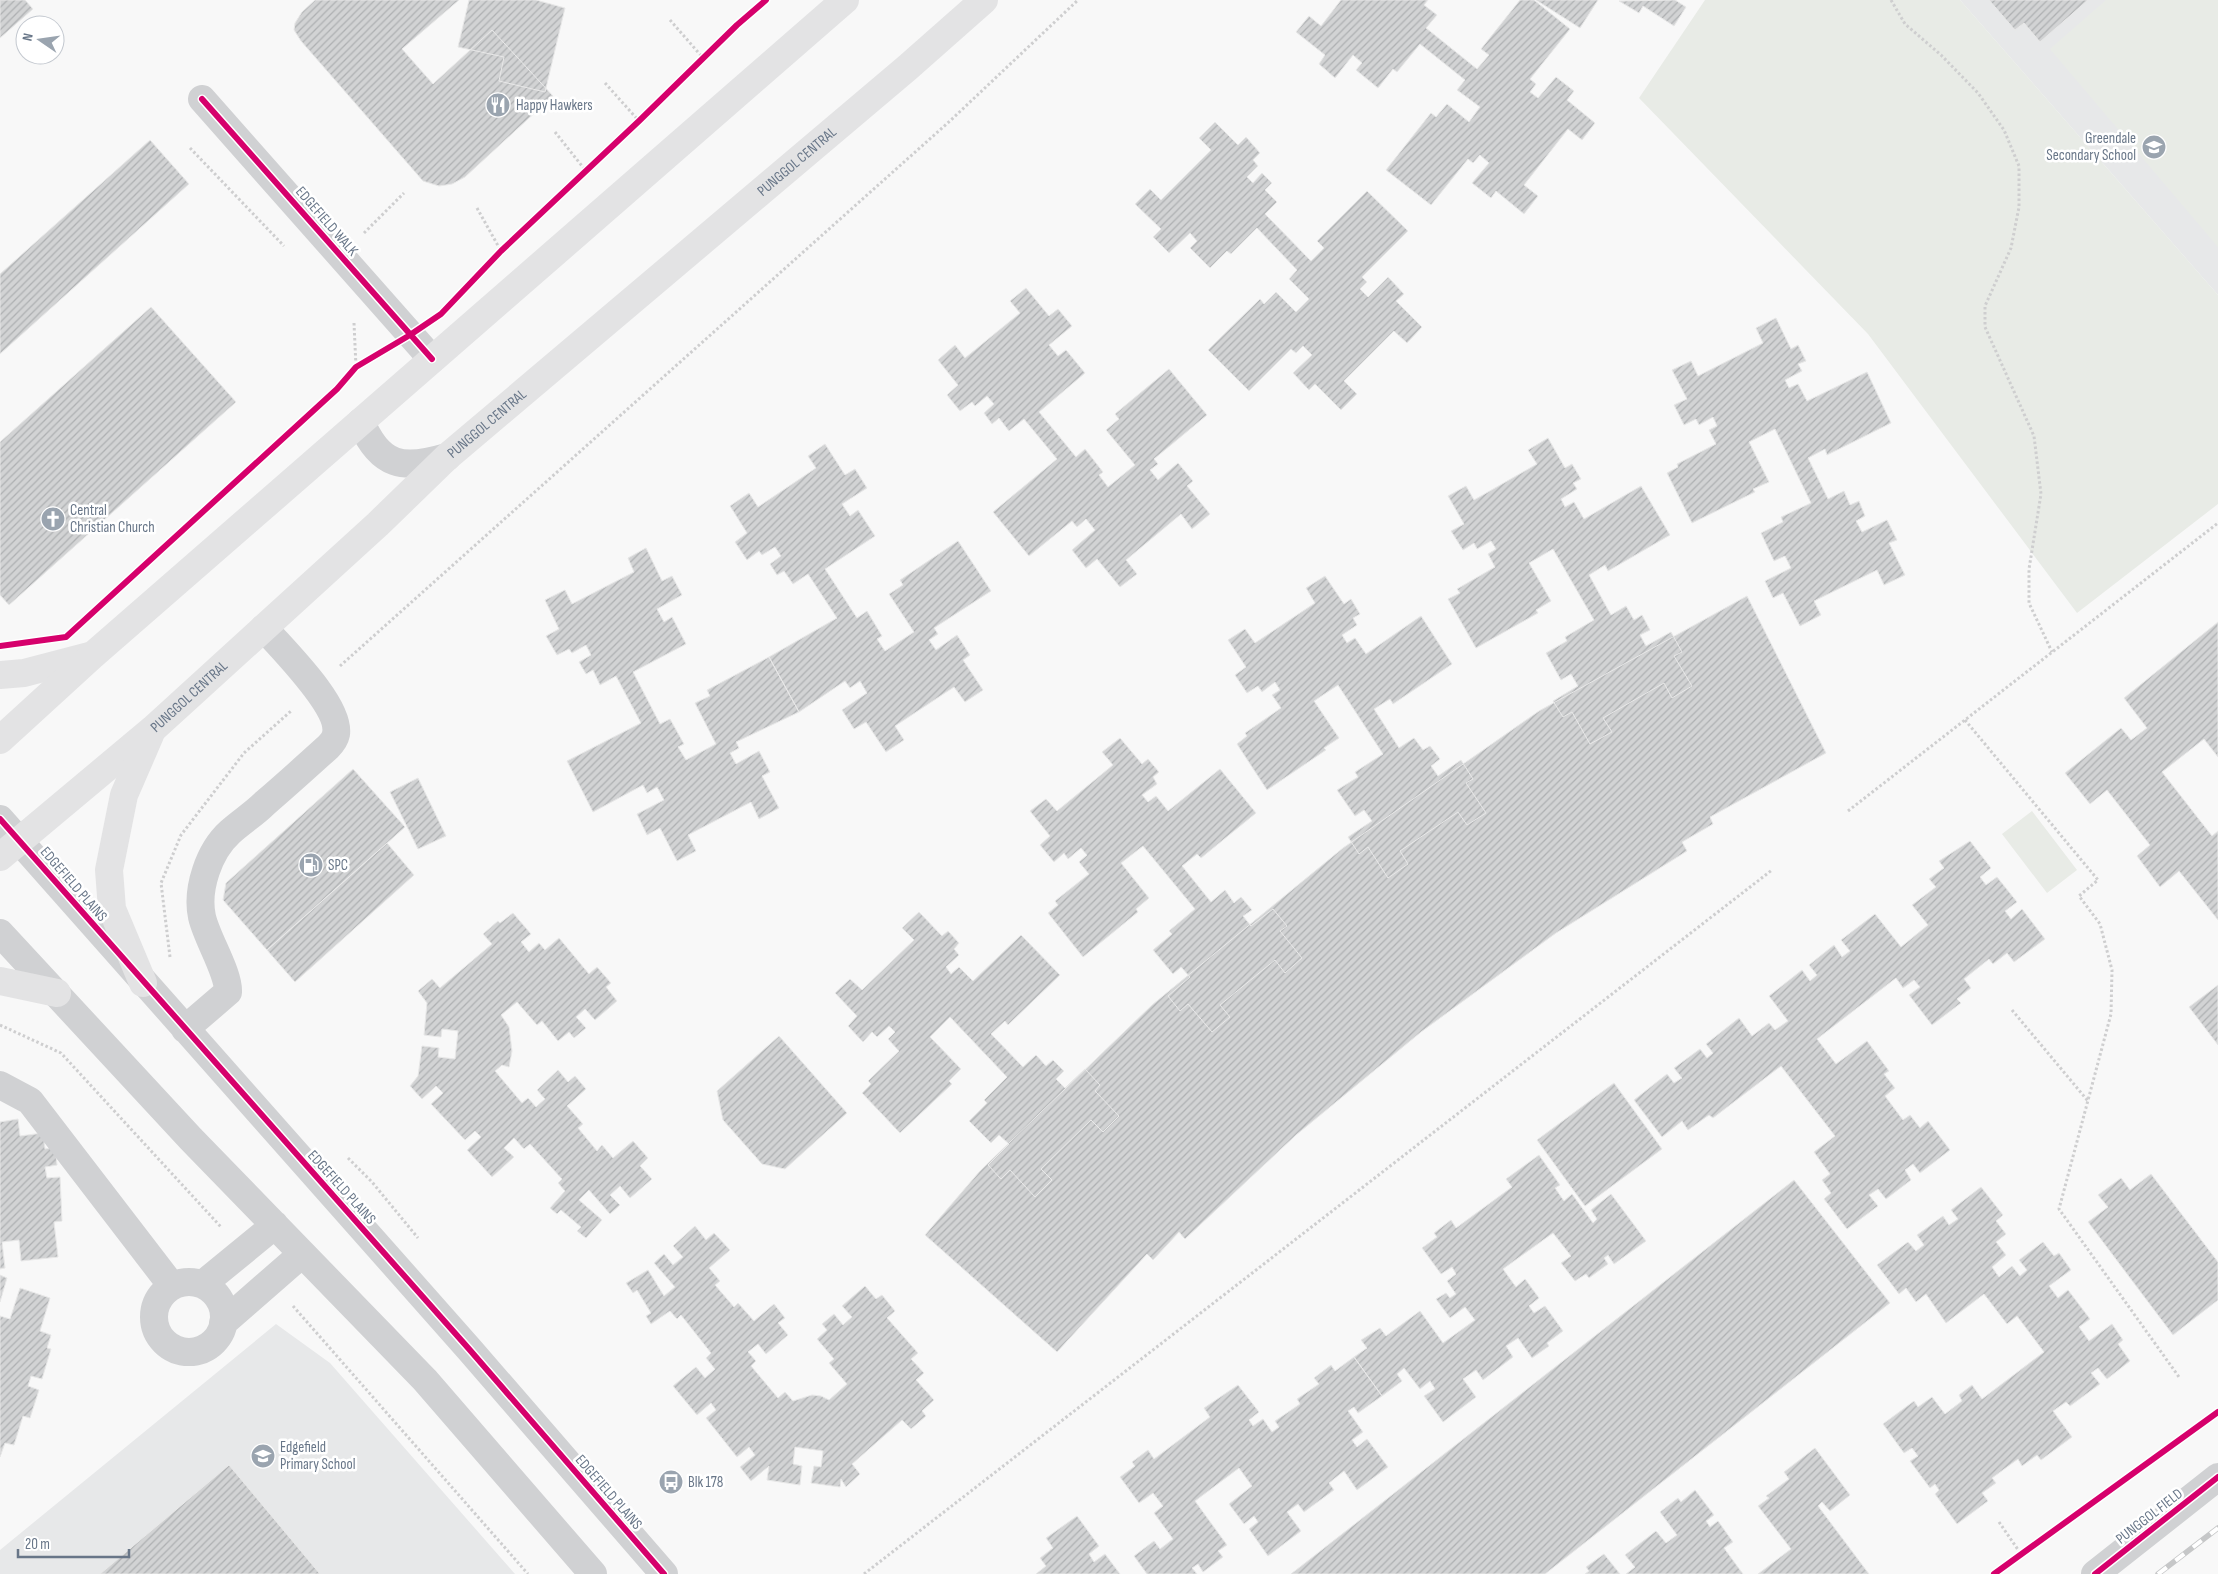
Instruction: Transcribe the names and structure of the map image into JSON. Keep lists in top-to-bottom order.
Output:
{
  "streets": {
    "main road": ["PUNGGOL CENTRAL"],
    "street": ["EDGEFIELD WALK", "EDGEFIELD PLAINS", "PUNGGOL FIELD"]
  },
  "crossings": [
    ["PUNGGOL CENTRAL", "EDGEFIELD PLAINS"]
  ],
  "places": {
    "restaurant": ["Happy Hawkers"],
    "school or university": ["Greendale Secondary School", "Edgefield Primary School"],
    "church": ["Central Christian Church"],
    "fuel station": ["SPC"],
    "bus stop": ["Blk 178"]
  },
  "scale_bar": "20 m",
  "north": "left"
}
